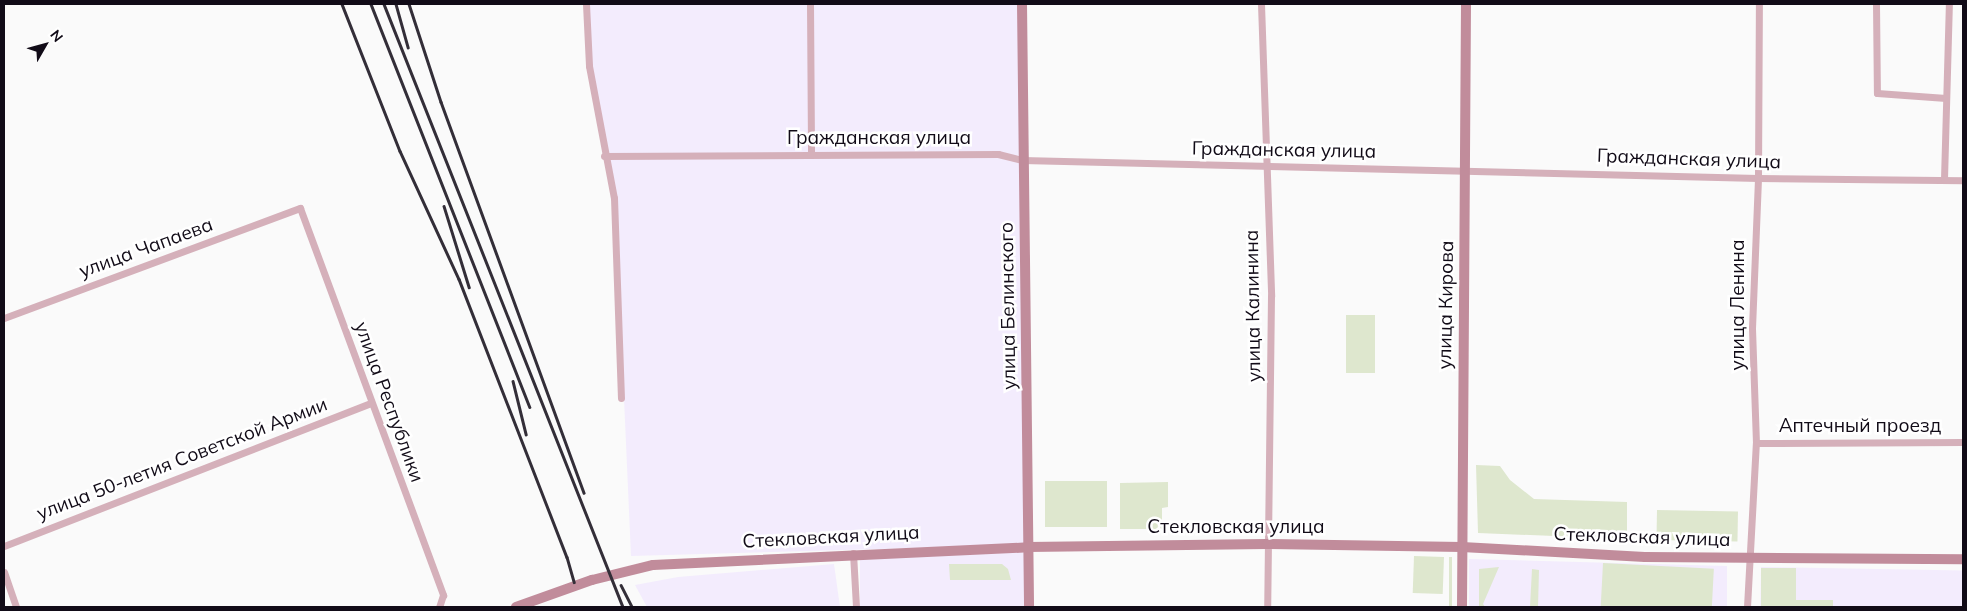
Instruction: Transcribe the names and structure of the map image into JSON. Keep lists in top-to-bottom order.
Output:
{
  "streets": {
    "street": [
      "Гражданская улица",
      "улица Чапаева",
      "улица Кирова",
      "улица Ленина",
      "улица Белинского",
      "улица Калинина",
      "улица Республики",
      "Аптечный проезд",
      "улица 50-летия Советской Армии",
      "Стекловская улица"
    ]
  },
  "crossings": [
    ["Гражданская улица", "улица Кирова"],
    ["Гражданская улица", "улица Ленина"],
    ["Гражданская улица", "улица Белинского"],
    ["Гражданская улица", "улица Калинина"],
    ["улица Чапаева", "улица Республики"],
    ["улица Кирова", "Стекловская улица"],
    ["улица Ленина", "Аптечный проезд"],
    ["улица Ленина", "Стекловская улица"],
    ["улица Белинского", "Стекловская улица"],
    ["улица Калинина", "Стекловская улица"],
    ["улица Республики", "улица 50-летия Советской Армии"]
  ],
  "north": "top right"
}
